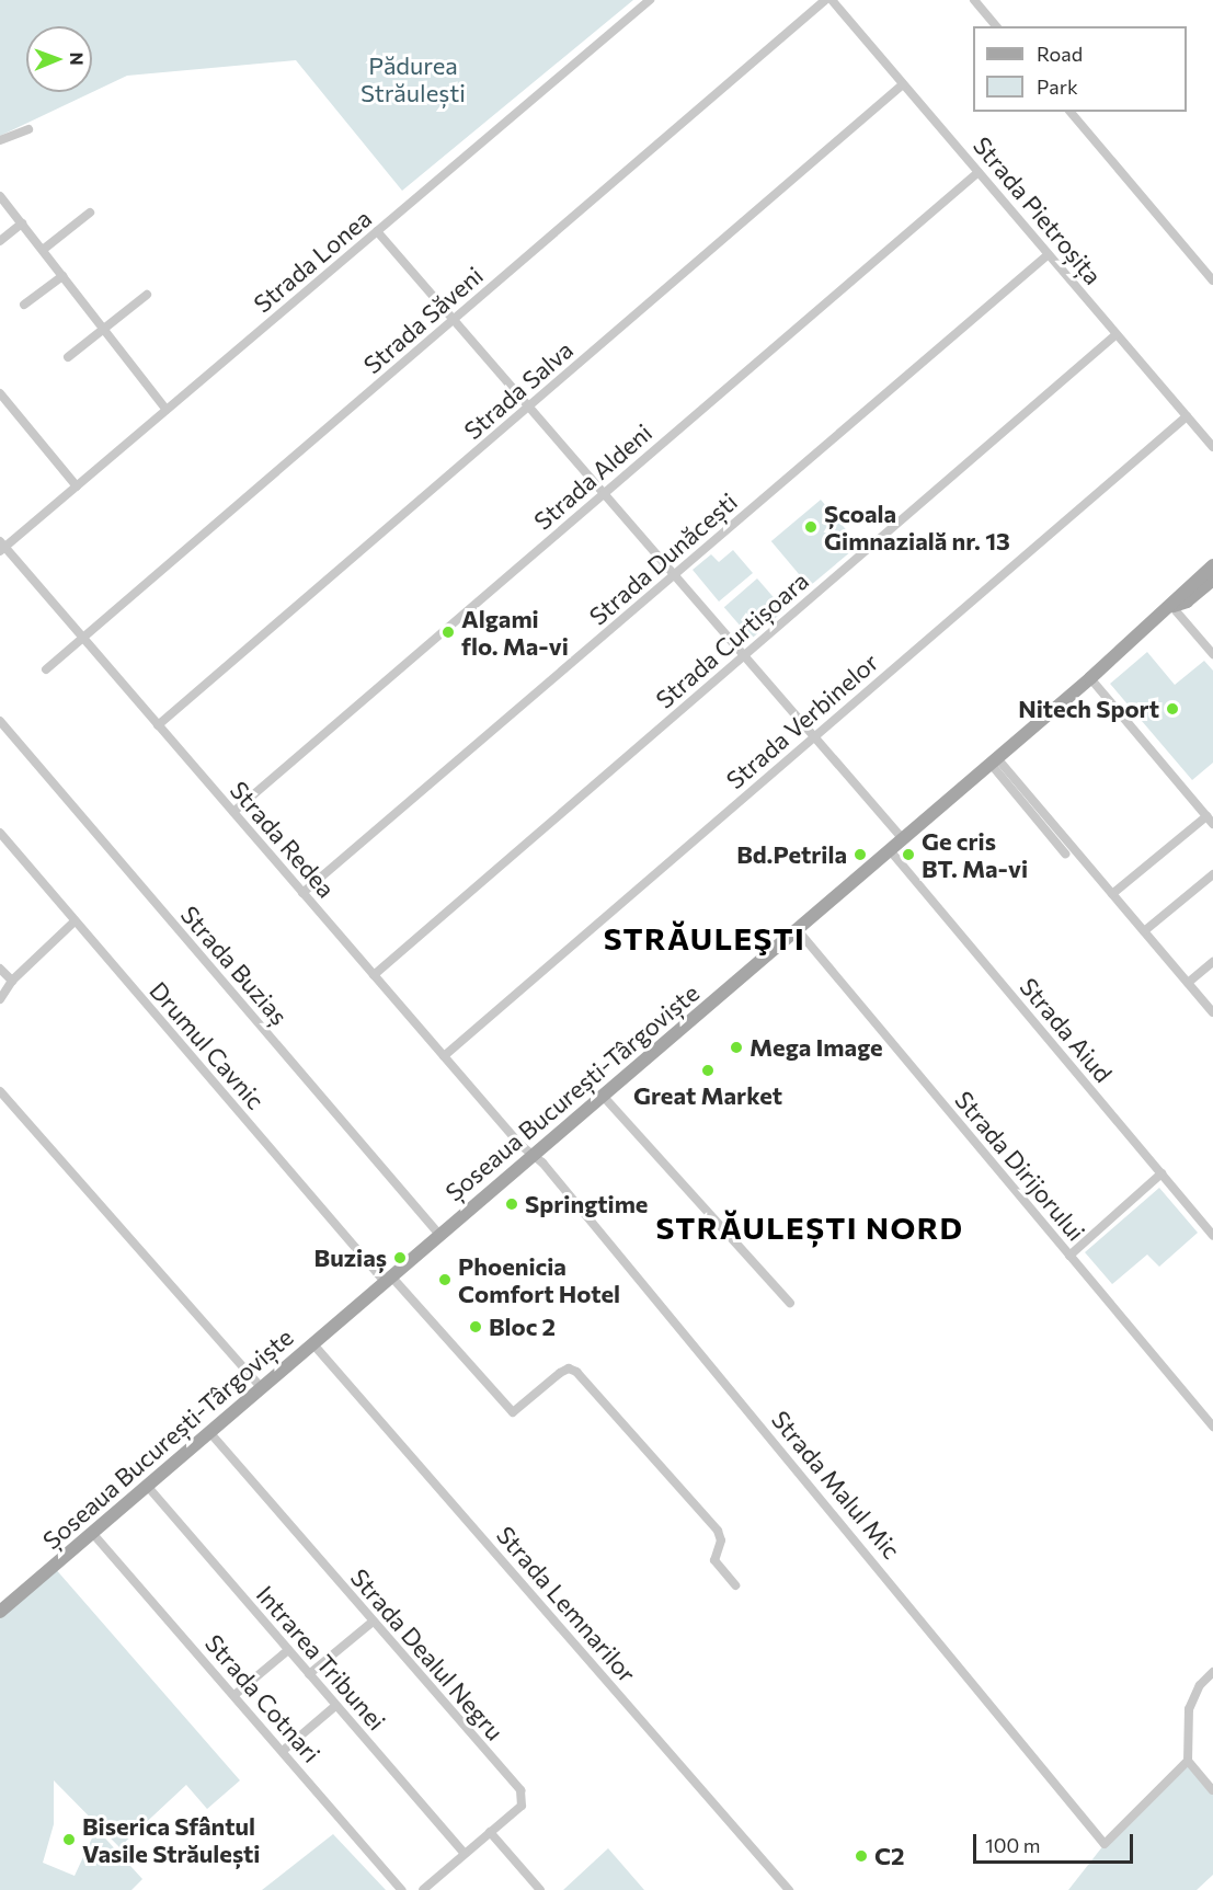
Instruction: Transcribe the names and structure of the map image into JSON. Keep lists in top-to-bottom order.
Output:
{
  "streets": {
    "main road": ["Șoseaua București-Târgoviște"],
    "street": [
      "Strada Pietroșița",
      "Strada Lonea",
      "Strada Săveni",
      "Strada Salva",
      "Strada Aldeni",
      "Strada Dunăcești",
      "Strada Curtișoara",
      "Strada Verbinelor",
      "Strada Redea",
      "Strada Buziaș",
      "Strada Aiud",
      "Drumul Cavnic",
      "Strada Dirijorului",
      "Strada Malul Mic",
      "Strada Lemnarilor",
      "Strada Dealul Negru",
      "Intrarea Tribunei",
      "Strada Cotnari"
    ]
  },
  "crossings": [
    ["Strada Pietroșița", "Strada Salva"],
    ["Strada Pietroșița", "Strada Aldeni"],
    ["Strada Pietroșița", "Strada Dunăcești"],
    ["Strada Pietroșița", "Strada Curtișoara"],
    ["Strada Pietroșița", "Strada Verbinelor"],
    ["Strada Lonea", "Strada Redea"],
    ["Strada Săveni", "Strada Redea"],
    ["Strada Salva", "Strada Redea"],
    ["Strada Aldeni", "Strada Redea"],
    ["Strada Dunăcești", "Strada Redea"],
    ["Strada Curtișoara", "Strada Redea"],
    ["Strada Verbinelor", "Strada Redea"],
    ["Strada Redea", "Șoseaua București-Târgoviște"],
    ["Strada Redea", "Strada Malul Mic"],
    ["Strada Buziaș", "Șoseaua București-Târgoviște"],
    ["Strada Aiud", "Șoseaua București-Târgoviște"],
    ["Drumul Cavnic", "Șoseaua București-Târgoviște"],
    ["Șoseaua București-Târgoviște", "Strada Dirijorului"],
    ["Șoseaua București-Târgoviște", "Strada Malul Mic"],
    ["Șoseaua București-Târgoviște", "Strada Lemnarilor"],
    ["Șoseaua București-Târgoviște", "Strada Dealul Negru"],
    ["Șoseaua București-Târgoviște", "Intrarea Tribunei"],
    ["Șoseaua București-Târgoviște", "Strada Cotnari"],
    ["Strada Dealul Negru", "Intrarea Tribunei"]
  ],
  "districts": ["STRĂULEŞTI", "STRĂULEȘTI NORD"],
  "parks": ["Pădurea Străulești"],
  "places": [
    "Școala Gimnazială nr. 13",
    "Algami flo. Ma-vi",
    "Nitech Sport",
    "Bd.Petrila",
    "Ge cris BT. Ma-vi",
    "Mega Image",
    "Great Market",
    "Springtime",
    "Buziaș",
    "Phoenicia Comfort Hotel",
    "Bloc 2",
    "Biserica Sfântul Vasile Străulești",
    "C2"
  ],
  "legend": ["Road", "Park"],
  "scale_bar": "100 m",
  "north": "right"
}
